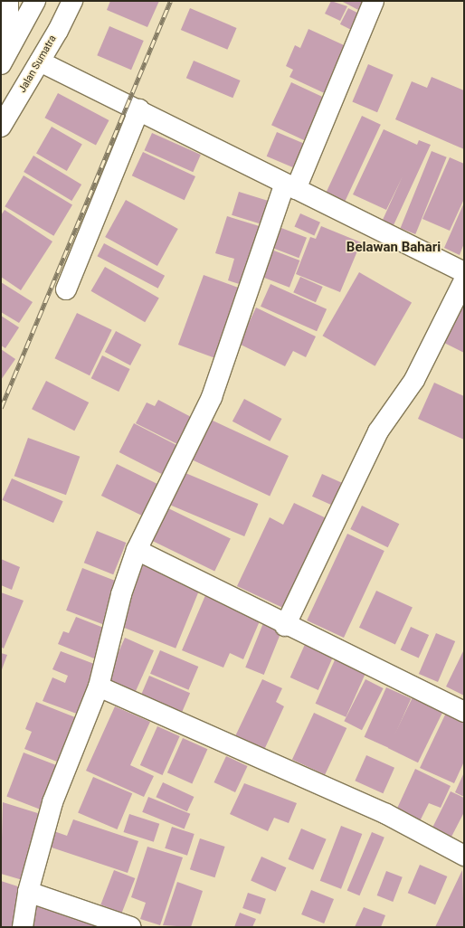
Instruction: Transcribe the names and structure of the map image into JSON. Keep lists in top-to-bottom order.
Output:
{
  "streets": {
    "main road": ["Jalan Sumatra"]
  },
  "districts": ["Belawan Bahari"]
}
